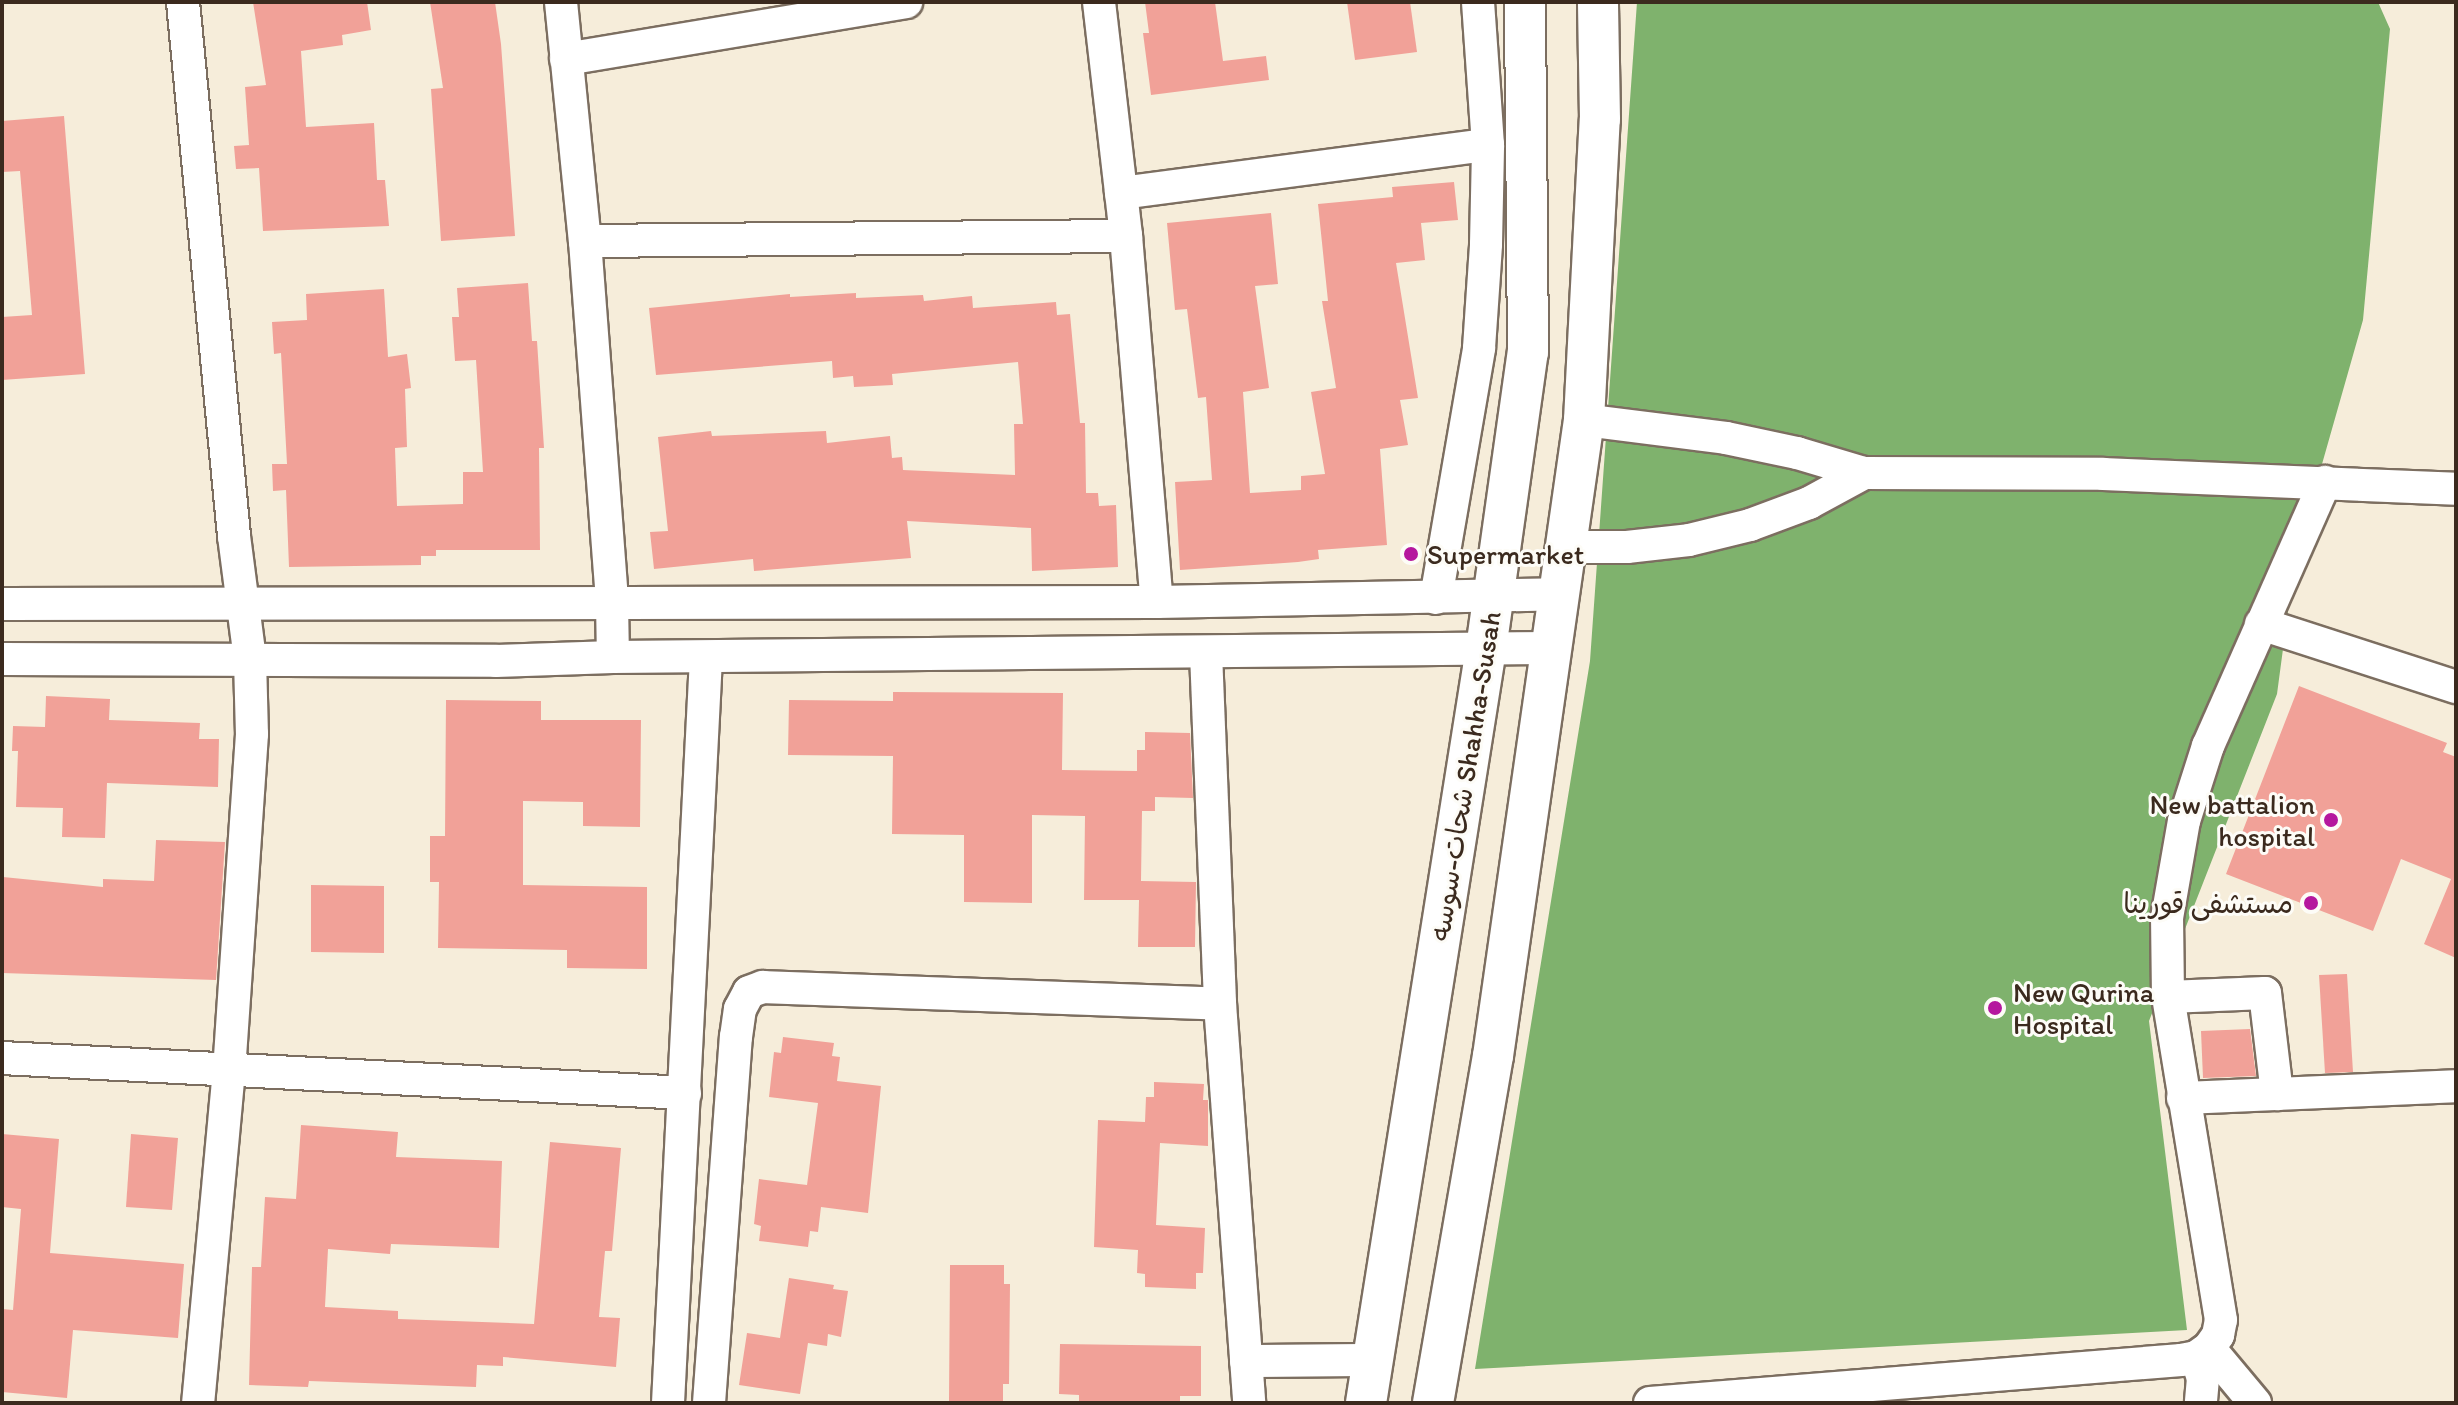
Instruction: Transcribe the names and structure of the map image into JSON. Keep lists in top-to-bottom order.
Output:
{
  "streets": {
    "main road": ["شحات-سوسه Shahha-Susah"]
  },
  "places": [
    "Supermarket",
    "New battalion hospital",
    "مستشفى قورينا",
    "New Qurina Hospital"
  ]
}
